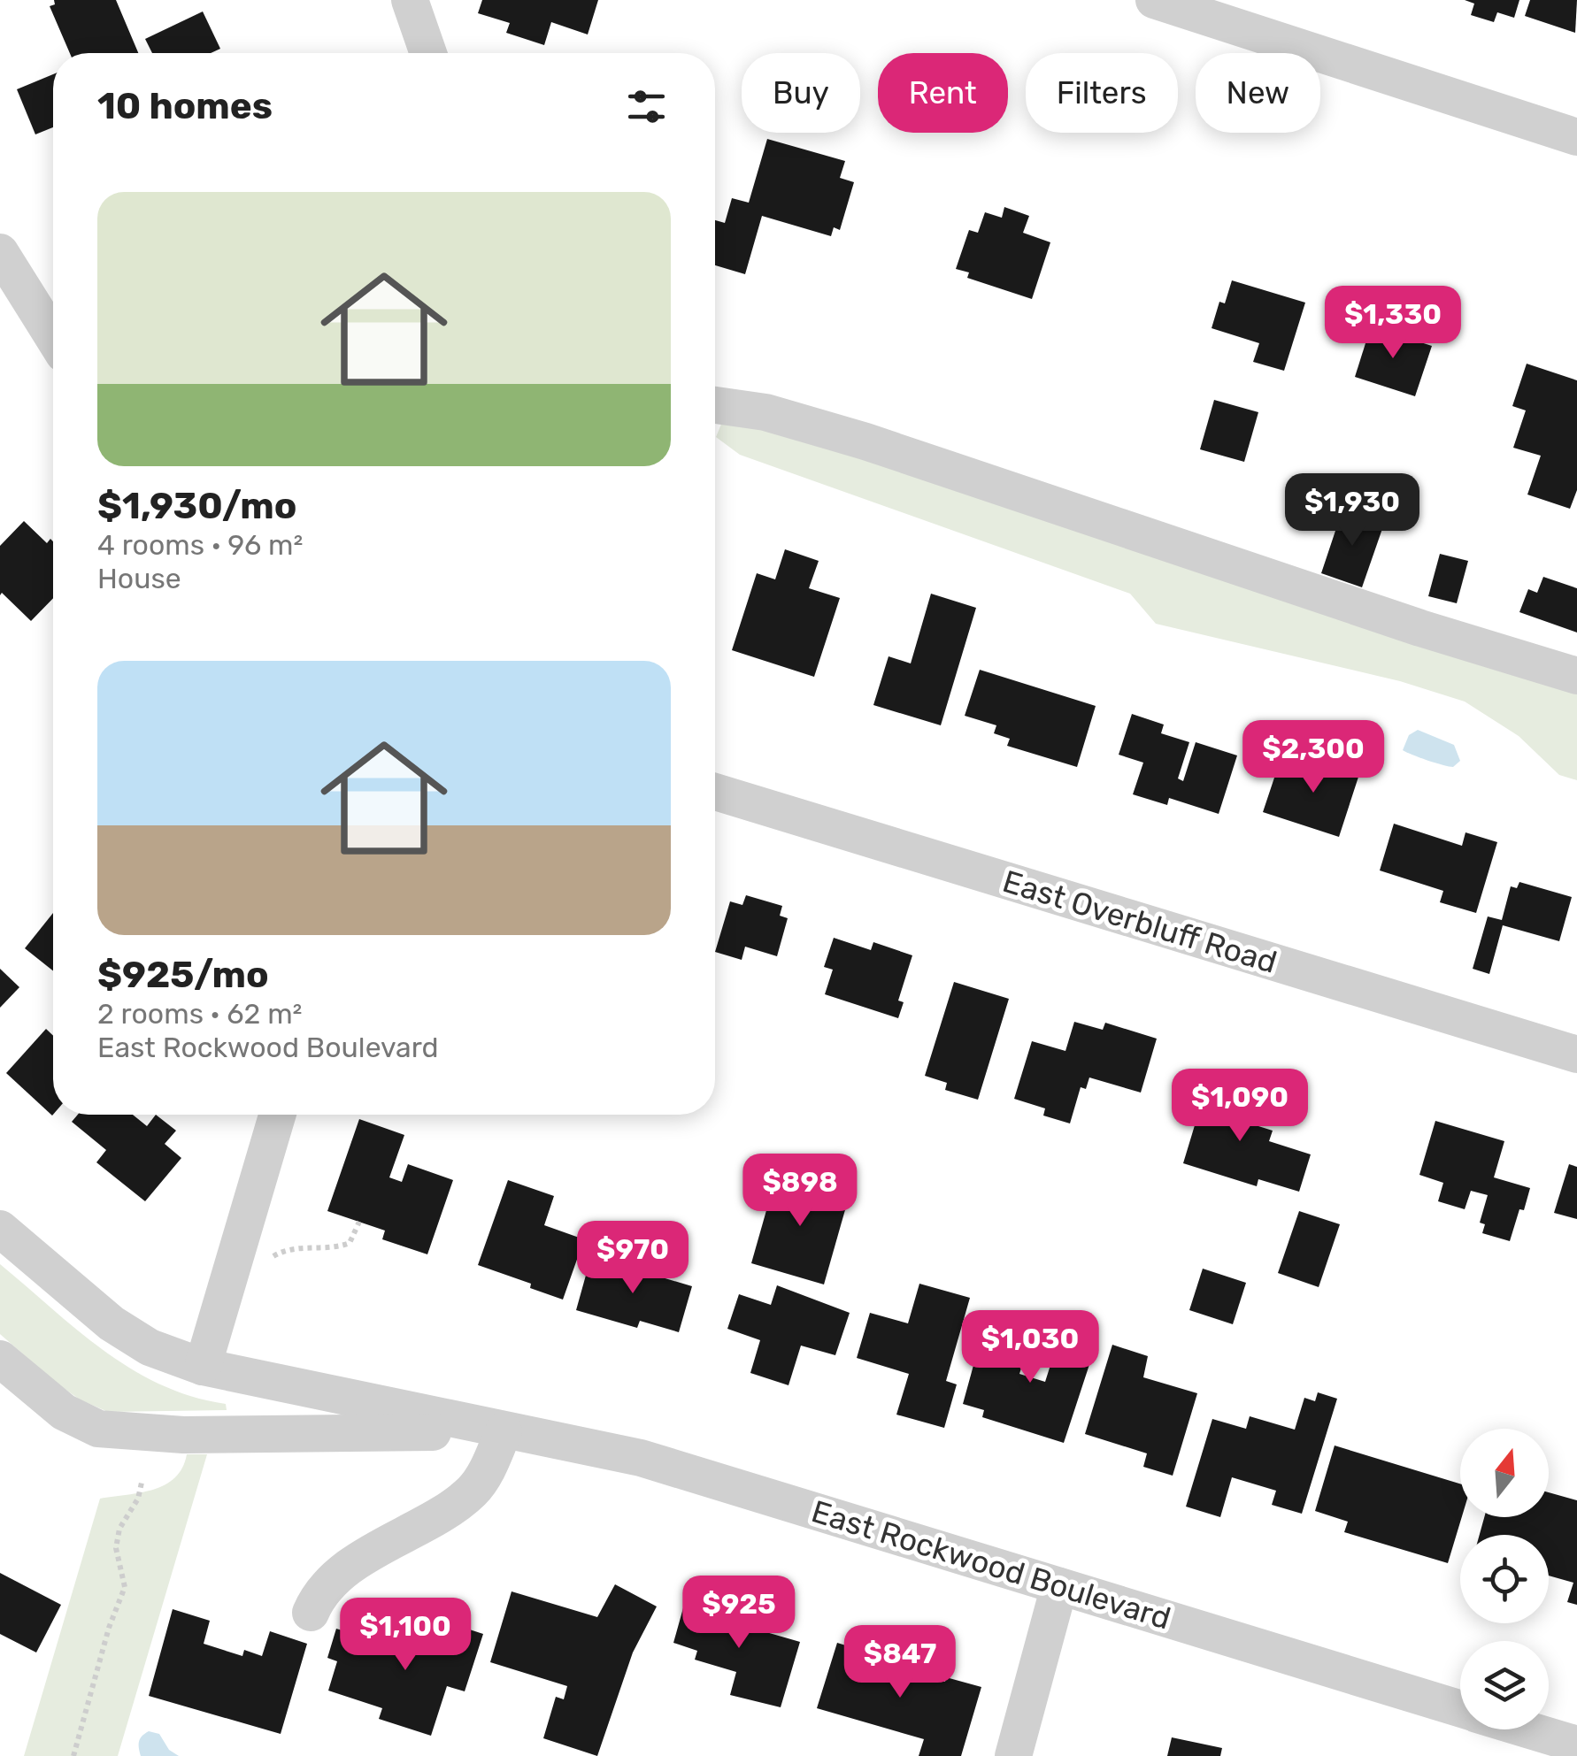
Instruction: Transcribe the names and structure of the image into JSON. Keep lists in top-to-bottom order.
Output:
{
  "streets": {
    "street": ["East Overbluff Road", "East Rockwood Boulevard"]
  },
  "north": "top",
  "page": {
    "chip": [
      "Buy",
      "Rent",
      "Filters",
      "New"
    ],
    "heading": "10 homes",
    "list": [
      {
        "name": "$1,930/mo",
        "note": "4 rooms · 96 m² · House"
      },
      {
        "name": "$925/mo",
        "note": "2 rooms · 62 m² · East Rockwood Boulevard"
      }
    ],
    "price": [
      "$1,330",
      "$1,930",
      "$2,300",
      "$1,090",
      "$898",
      "$970",
      "$1,030",
      "$925",
      "$1,100",
      "$847"
    ]
  }
}
